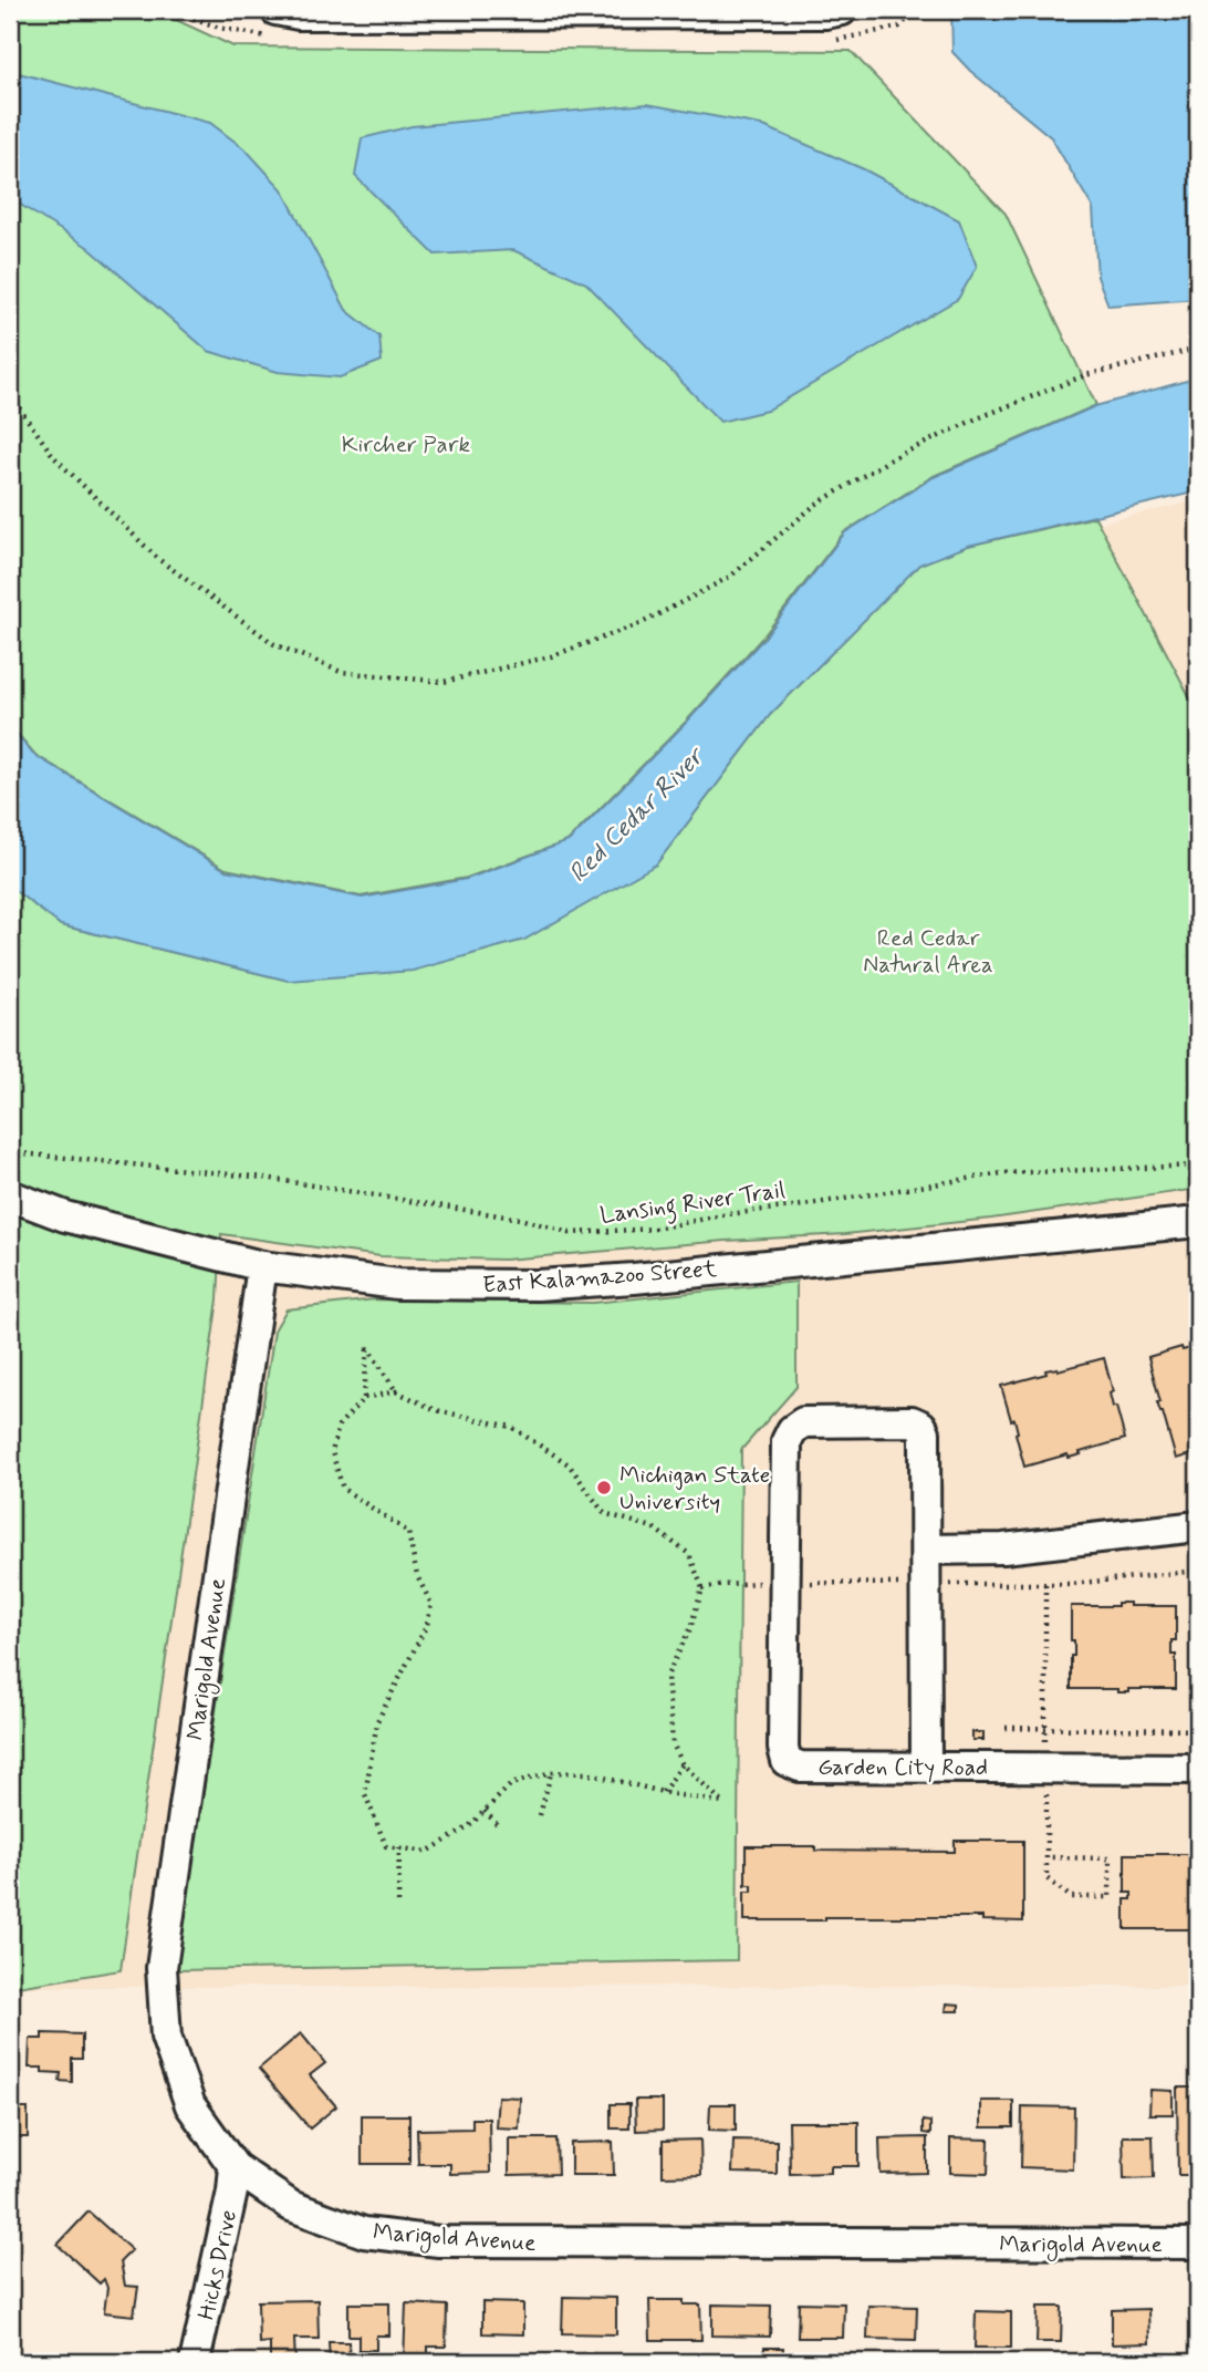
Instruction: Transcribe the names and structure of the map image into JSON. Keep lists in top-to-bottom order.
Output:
{
  "streets": {
    "street": [
      "East Kalamazoo Street",
      "Marigold Avenue",
      "Garden City Road",
      "Hicks Drive"
    ],
    "path": ["Lansing River Trail"]
  },
  "crossings": [
    ["East Kalamazoo Street", "Marigold Avenue"],
    ["Marigold Avenue", "Hicks Drive"]
  ],
  "water": ["Red Cedar River"],
  "parks": ["Kircher Park", "Red Cedar Natural Area"],
  "places": ["Michigan State University"]
}
